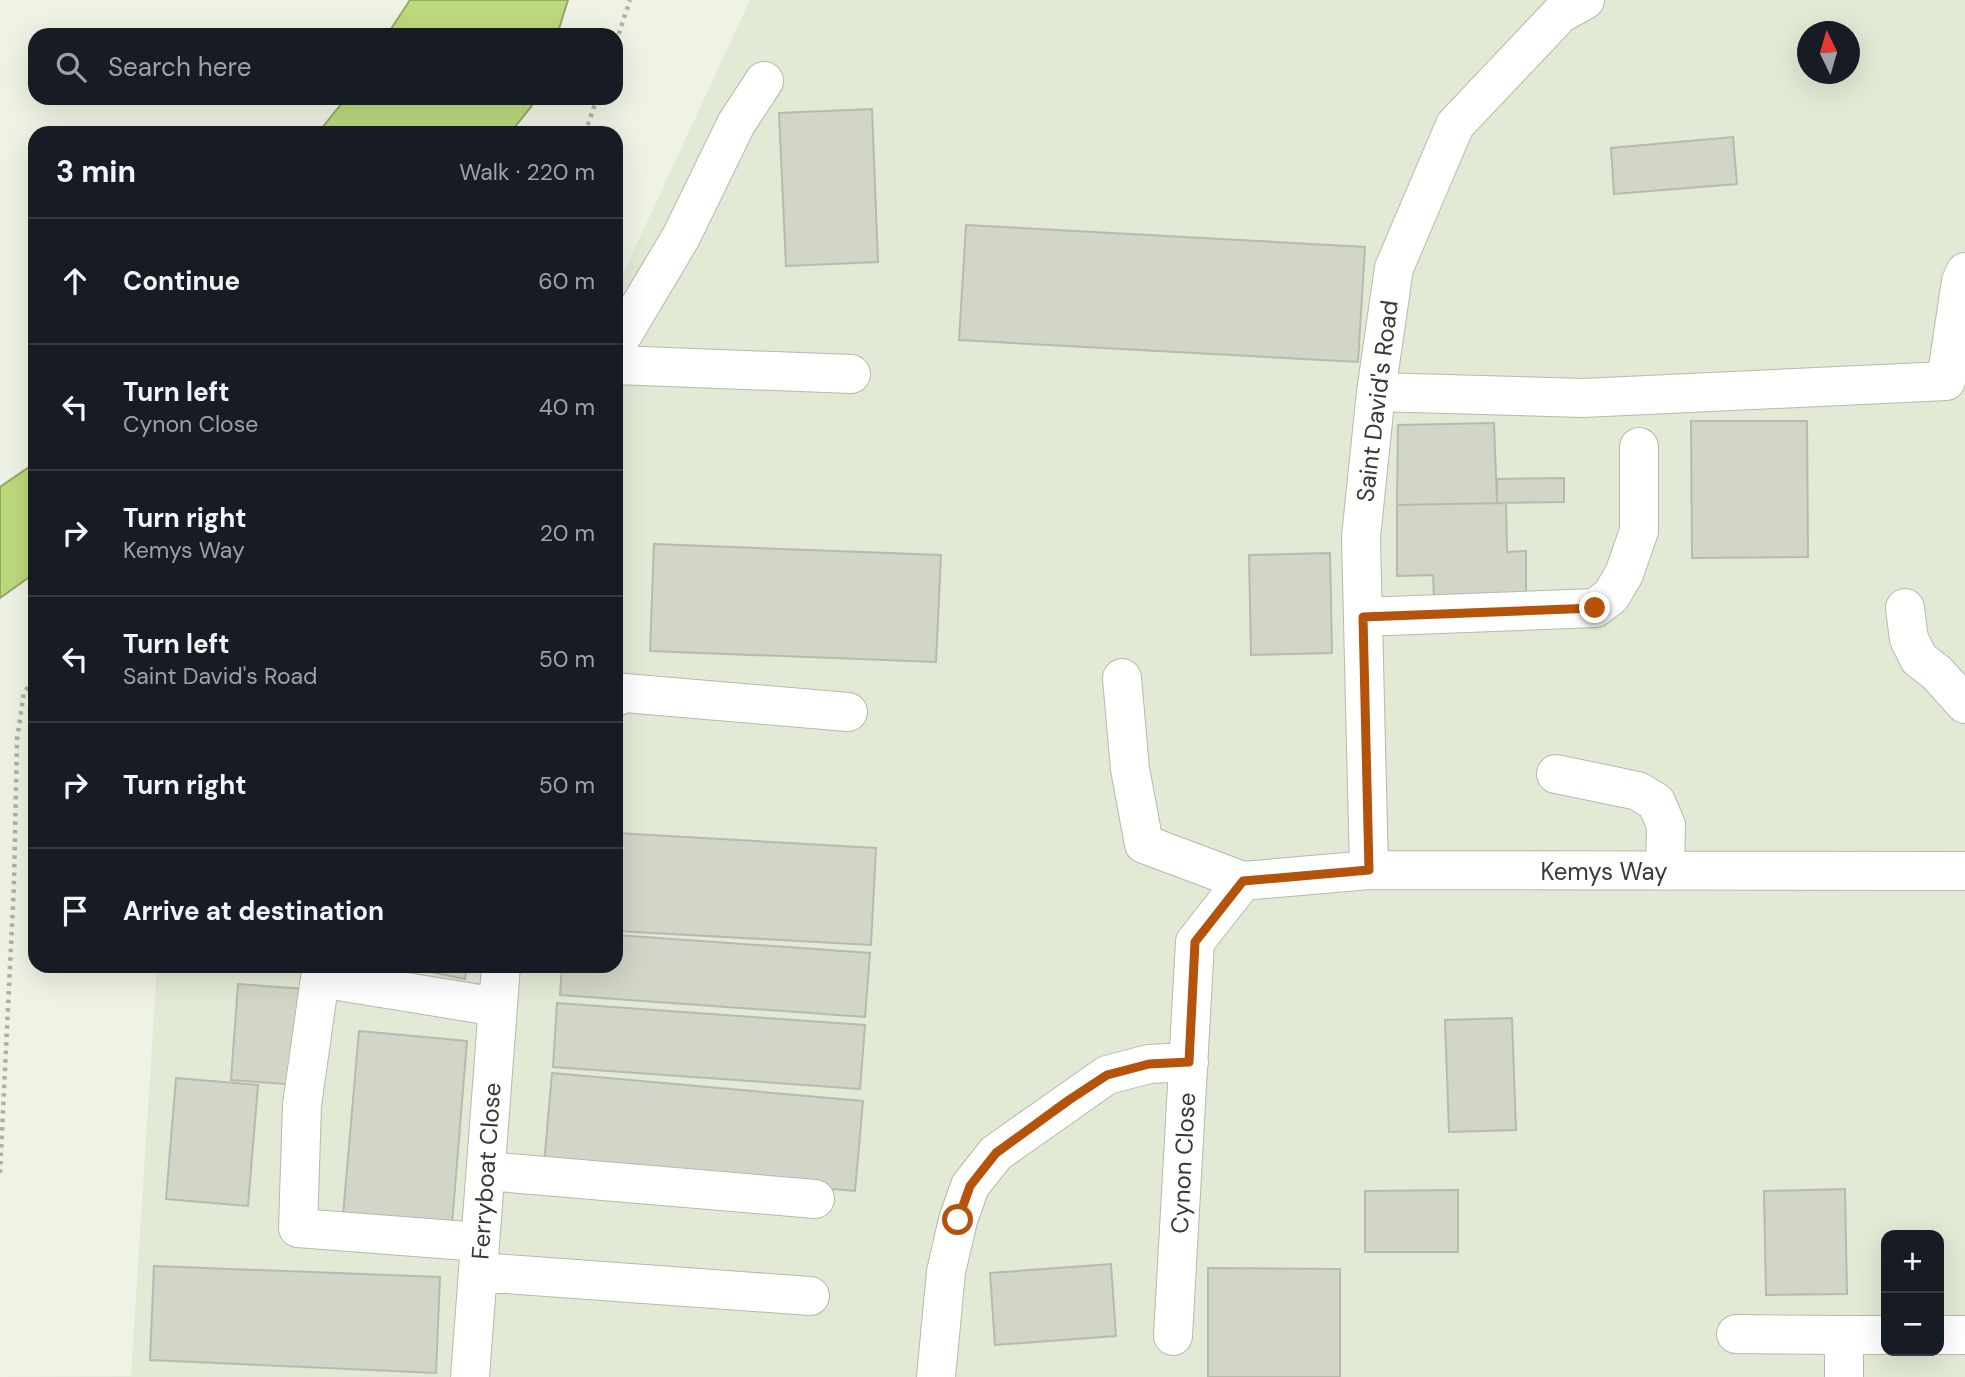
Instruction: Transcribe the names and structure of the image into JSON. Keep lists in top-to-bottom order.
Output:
{
  "streets": {
    "street": [
      "Saint David's Road",
      "Kemys Way",
      "Cynon Close",
      "Ferryboat Close"
    ]
  },
  "crossings": [
    ["Saint David's Road", "Kemys Way"],
    ["Kemys Way", "Cynon Close"]
  ],
  "north": "top",
  "page": {
    "search": "Search here",
    "heading": ["3 min", "Walk · 220 m"],
    "list": [
      ["Continue", "60 m"],
      ["Turn left", "Cynon Close", "40 m"],
      ["Turn right", "Kemys Way", "20 m"],
      ["Turn left", "Saint David's Road", "50 m"],
      ["Turn right", "50 m"],
      "Arrive at destination"
    ],
    "map_buttons": ["+", "−"]
  }
}
